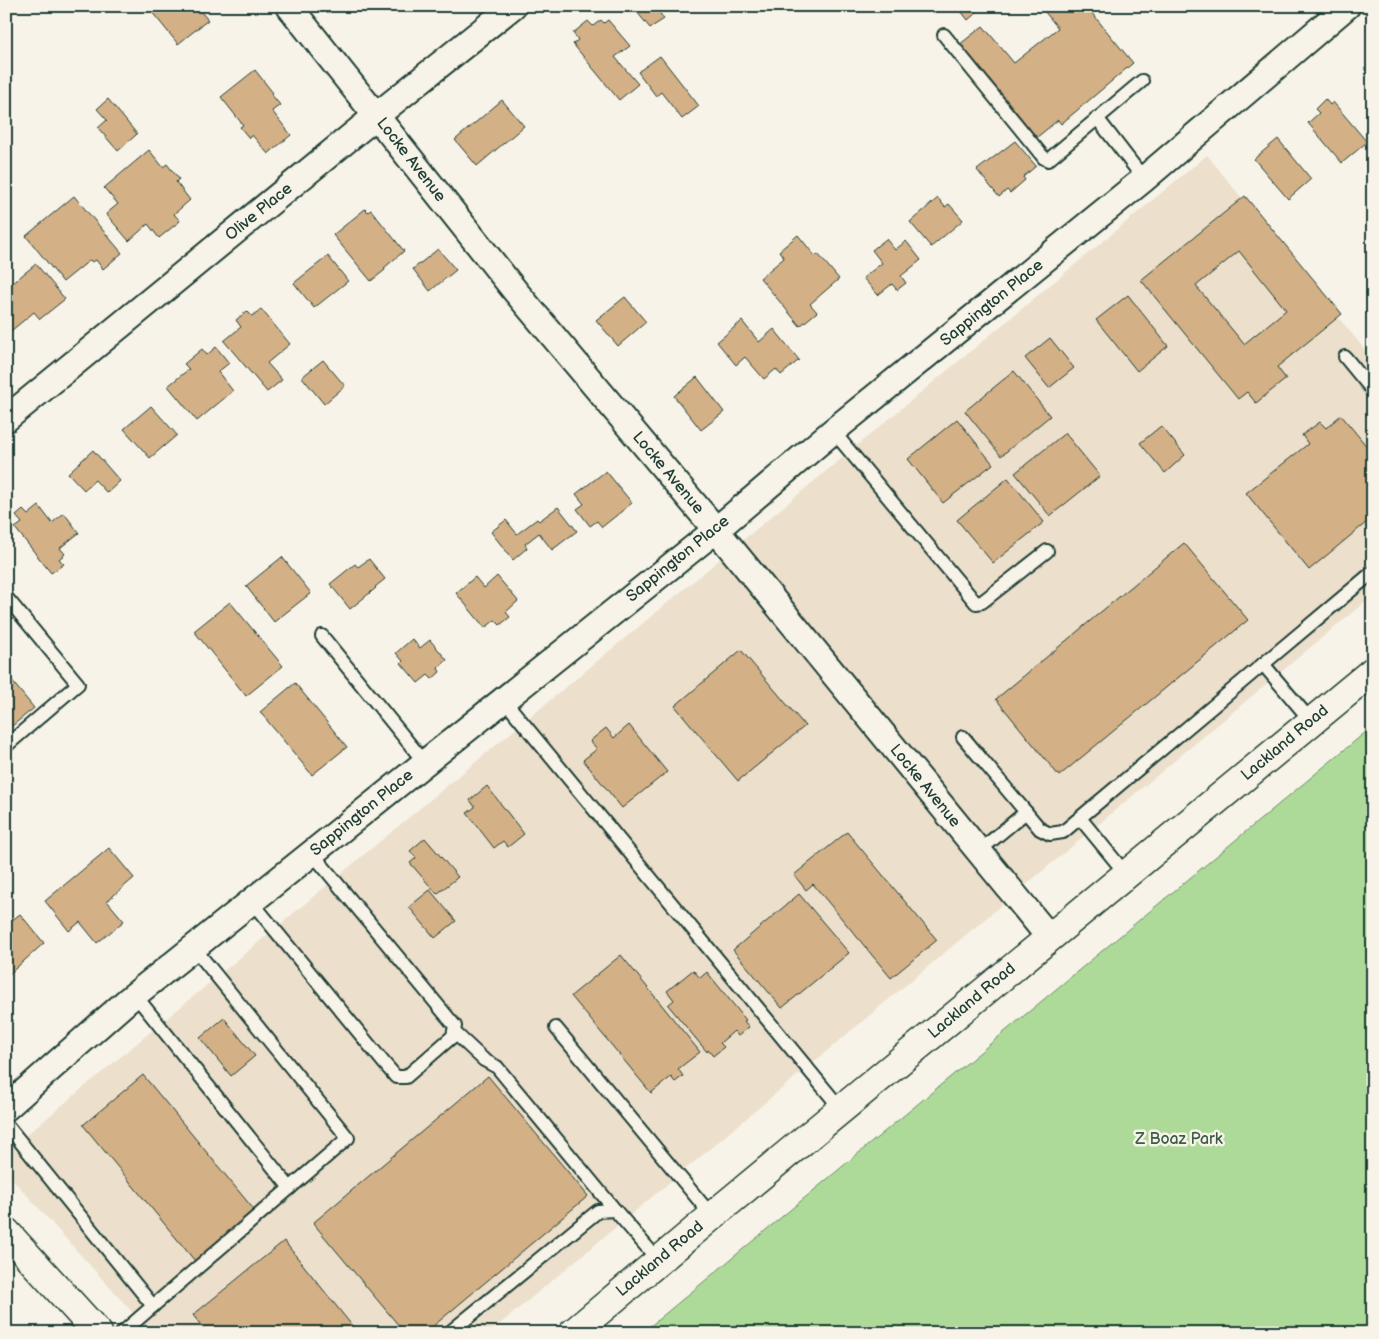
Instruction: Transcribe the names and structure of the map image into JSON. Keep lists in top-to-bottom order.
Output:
{
  "streets": {
    "street": [
      "Locke Avenue",
      "Olive Place",
      "Sappington Place",
      "Lackland Road"
    ]
  },
  "crossings": [
    ["Locke Avenue", "Olive Place"],
    ["Locke Avenue", "Sappington Place"],
    ["Locke Avenue", "Lackland Road"]
  ],
  "parks": ["Z Boaz Park"]
}
